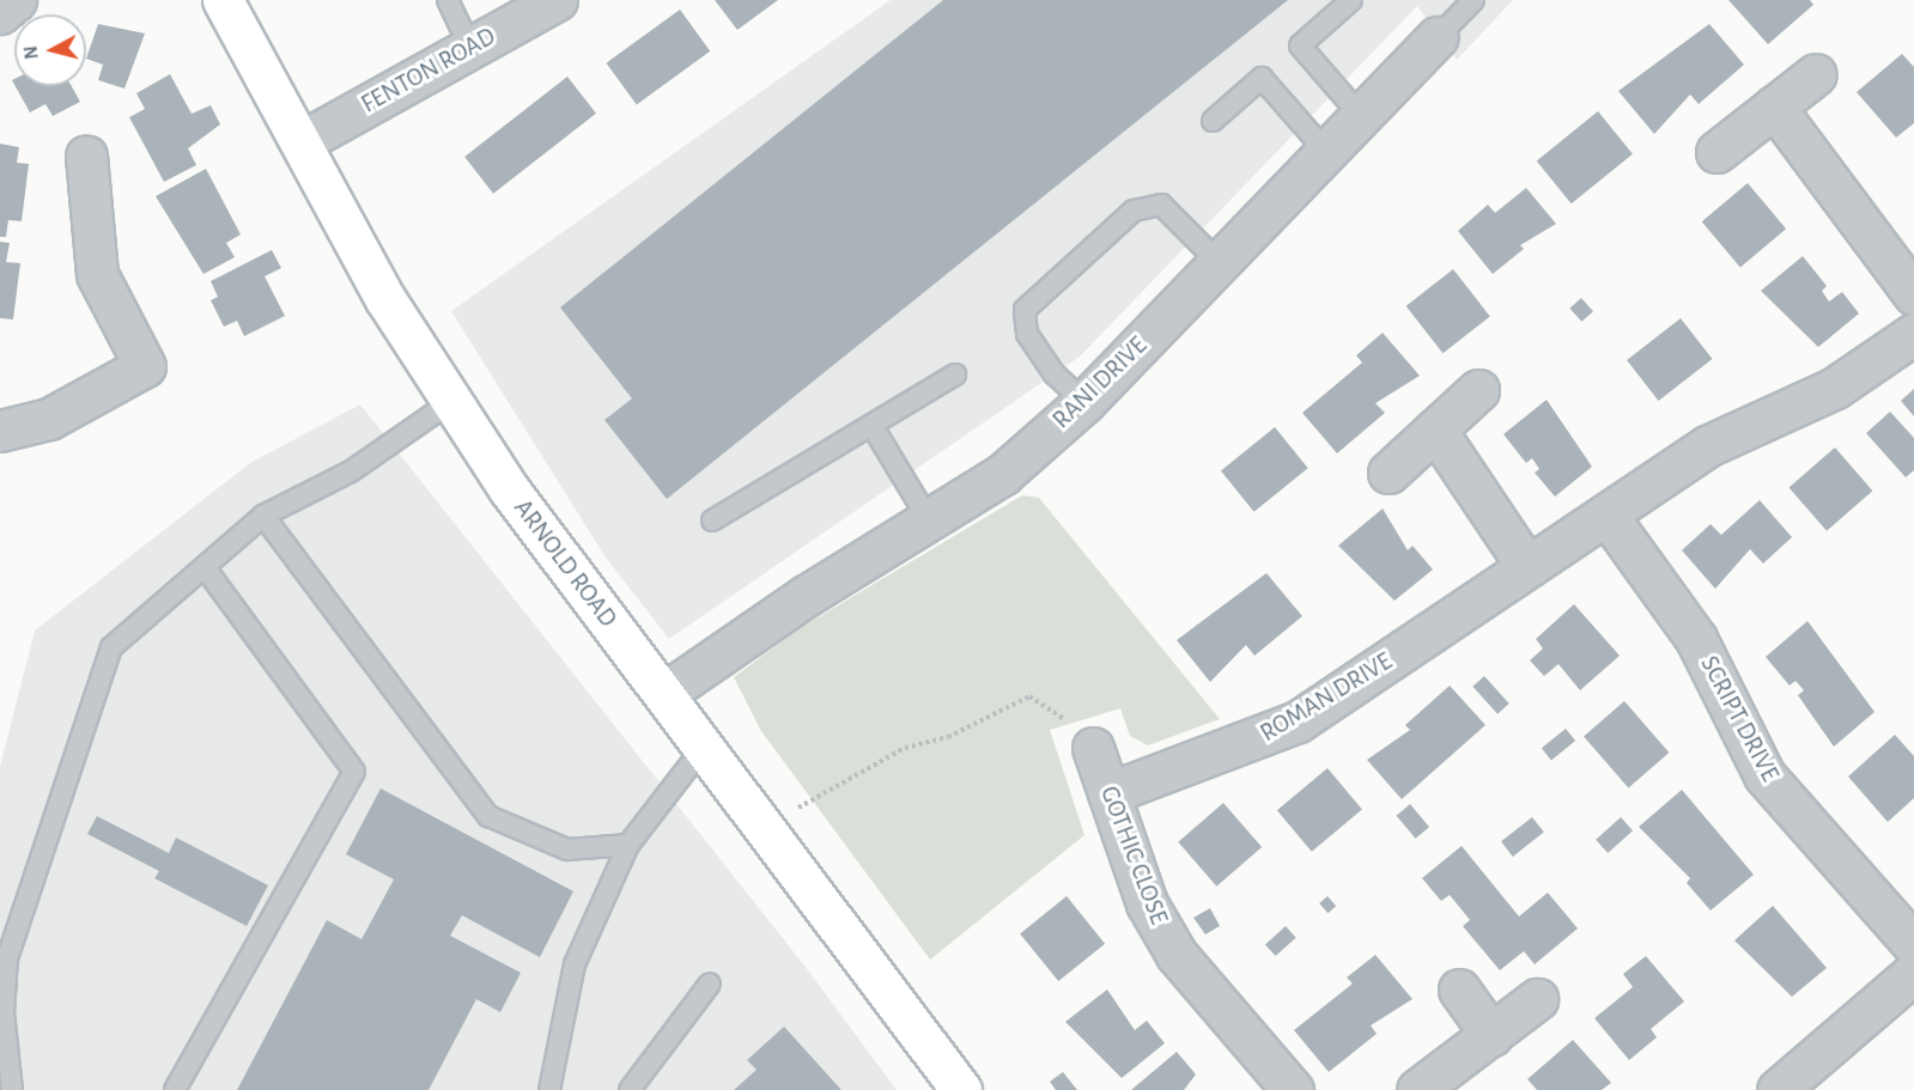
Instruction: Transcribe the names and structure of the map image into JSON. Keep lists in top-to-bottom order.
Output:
{
  "streets": {
    "main road": ["ARNOLD ROAD"],
    "street": [
      "FENTON ROAD",
      "RANI DRIVE",
      "ROMAN DRIVE",
      "SCRIPT DRIVE",
      "GOTHIC CLOSE"
    ]
  },
  "crossings": [
    ["FENTON ROAD", "ARNOLD ROAD"],
    ["RANI DRIVE", "ARNOLD ROAD"],
    ["ROMAN DRIVE", "SCRIPT DRIVE"],
    ["ROMAN DRIVE", "GOTHIC CLOSE"]
  ],
  "north": "left"
}
